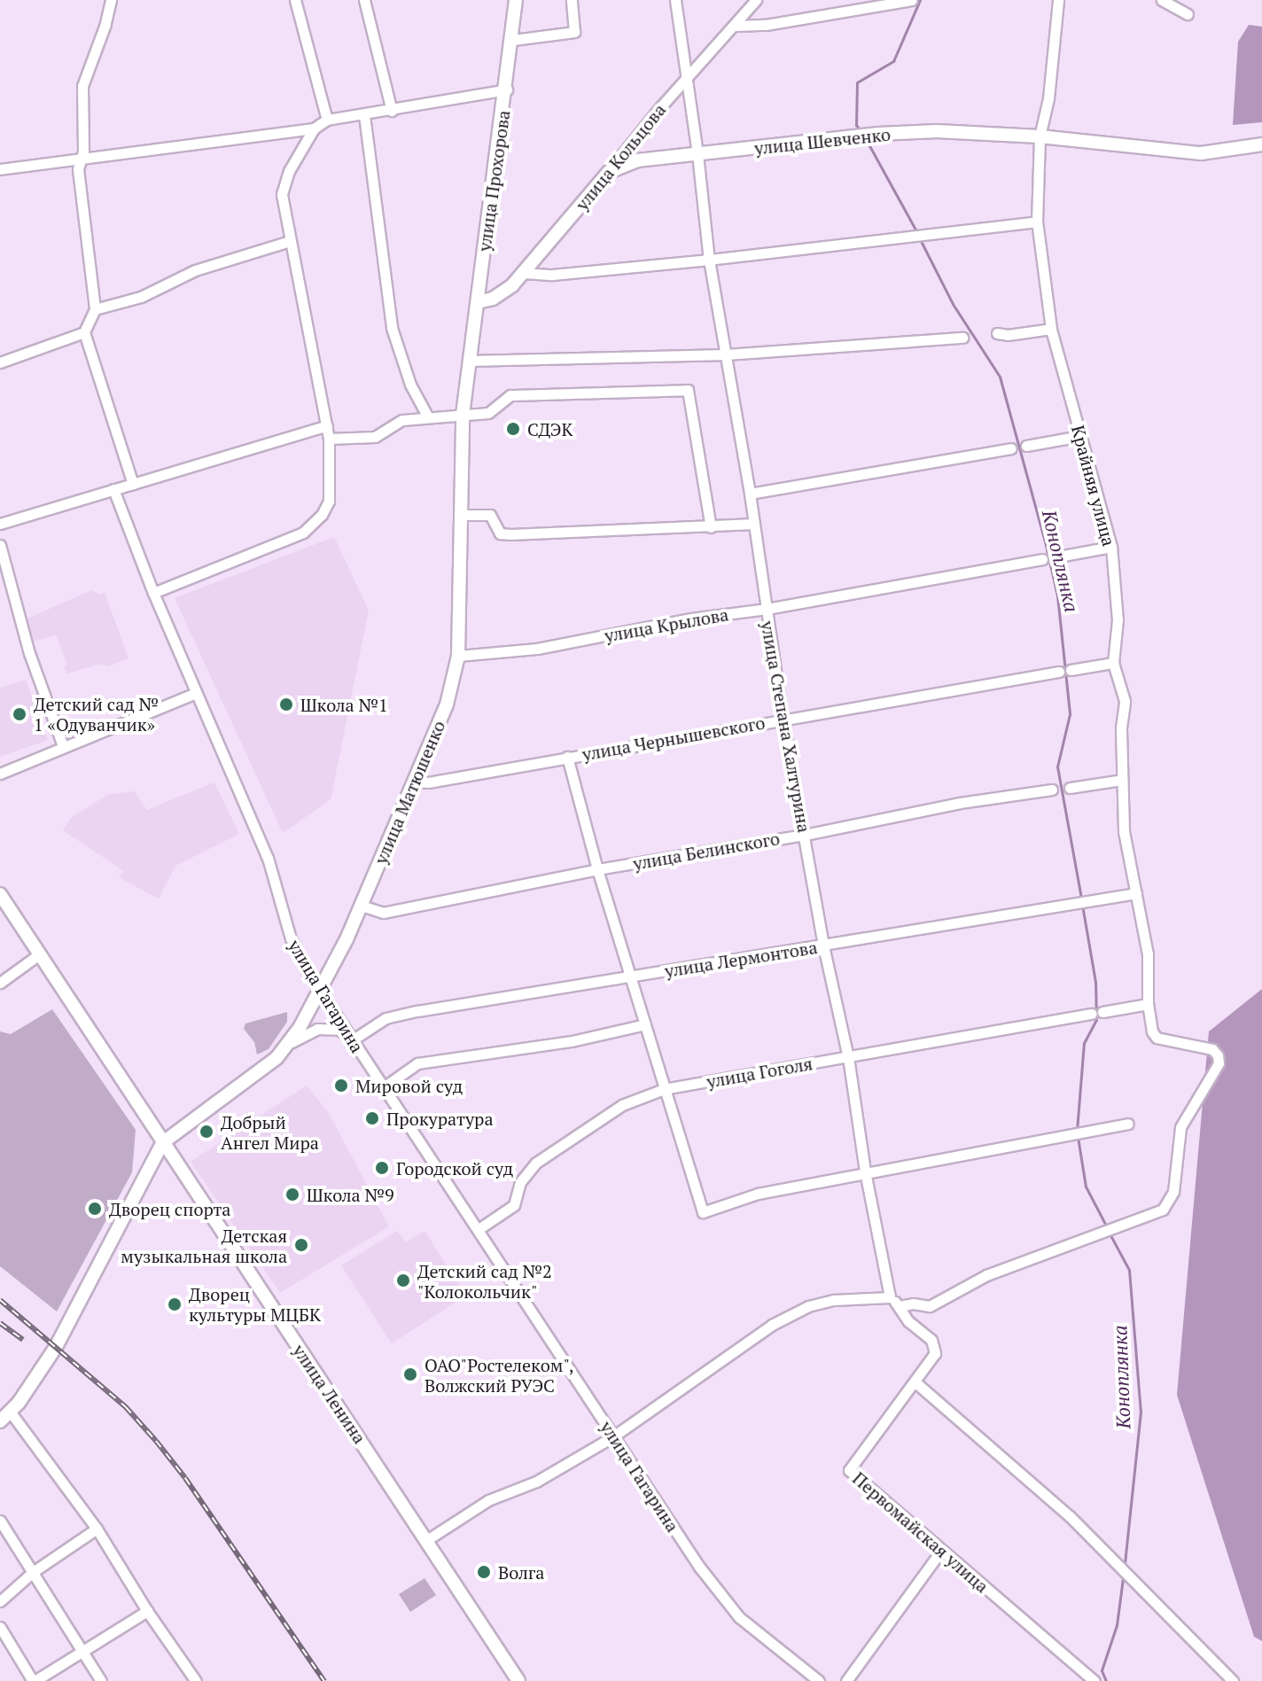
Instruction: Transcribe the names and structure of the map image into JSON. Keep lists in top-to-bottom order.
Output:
{
  "streets": {
    "main road": [
      "улица Шевченко",
      "улица Кольцова",
      "улица Прохорова",
      "улица Матюшенко",
      "улица Ленина"
    ],
    "street": [
      "Крайняя улица",
      "улица Крылова",
      "улица Степана Халтурина",
      "улица Чернышевского",
      "улица Белинского",
      "улица Лермонтова",
      "улица Гагарина",
      "улица Гоголя",
      "Первомайская улица"
    ]
  },
  "crossings": [
    ["улица Шевченко", "улица Кольцова"],
    ["улица Шевченко", "Крайняя улица"],
    ["улица Шевченко", "улица Степана Халтурина"],
    ["улица Кольцова", "улица Прохорова"],
    ["улица Кольцова", "улица Степана Халтурина"],
    ["улица Прохорова", "улица Матюшенко"],
    ["Крайняя улица", "улица Крылова"],
    ["Крайняя улица", "улица Чернышевского"],
    ["Крайняя улица", "улица Лермонтова"],
    ["Крайняя улица", "улица Гоголя"],
    ["Крайняя улица", "Первомайская улица"],
    ["улица Крылова", "улица Степана Халтурина"],
    ["улица Крылова", "улица Матюшенко"],
    ["улица Степана Халтурина", "улица Чернышевского"],
    ["улица Степана Халтурина", "улица Белинского"],
    ["улица Степана Халтурина", "улица Лермонтова"],
    ["улица Степана Халтурина", "улица Гоголя"],
    ["улица Степана Халтурина", "Первомайская улица"],
    ["улица Чернышевского", "улица Матюшенко"],
    ["улица Матюшенко", "улица Белинского"],
    ["улица Матюшенко", "улица Гагарина"],
    ["улица Матюшенко", "улица Ленина"],
    ["улица Лермонтова", "улица Гагарина"],
    ["улица Гагарина", "улица Гоголя"]
  ],
  "water": ["Коноплянка"],
  "places": [
    "СДЭК",
    "Школа №1",
    "Детский сад № 1 «Одуванчик»",
    "Мировой суд",
    "Прокуратура",
    "Добрый Ангел Мира",
    "Городской суд",
    "Школа №9",
    "Дворец спорта",
    "Детская музыкальная школа",
    "Детский сад №2 \"Колокольчик\"",
    "Дворец культуры МЦБК",
    "ОАО\"Ростелеком\", Волжский РУЭС",
    "Волга"
  ]
}
